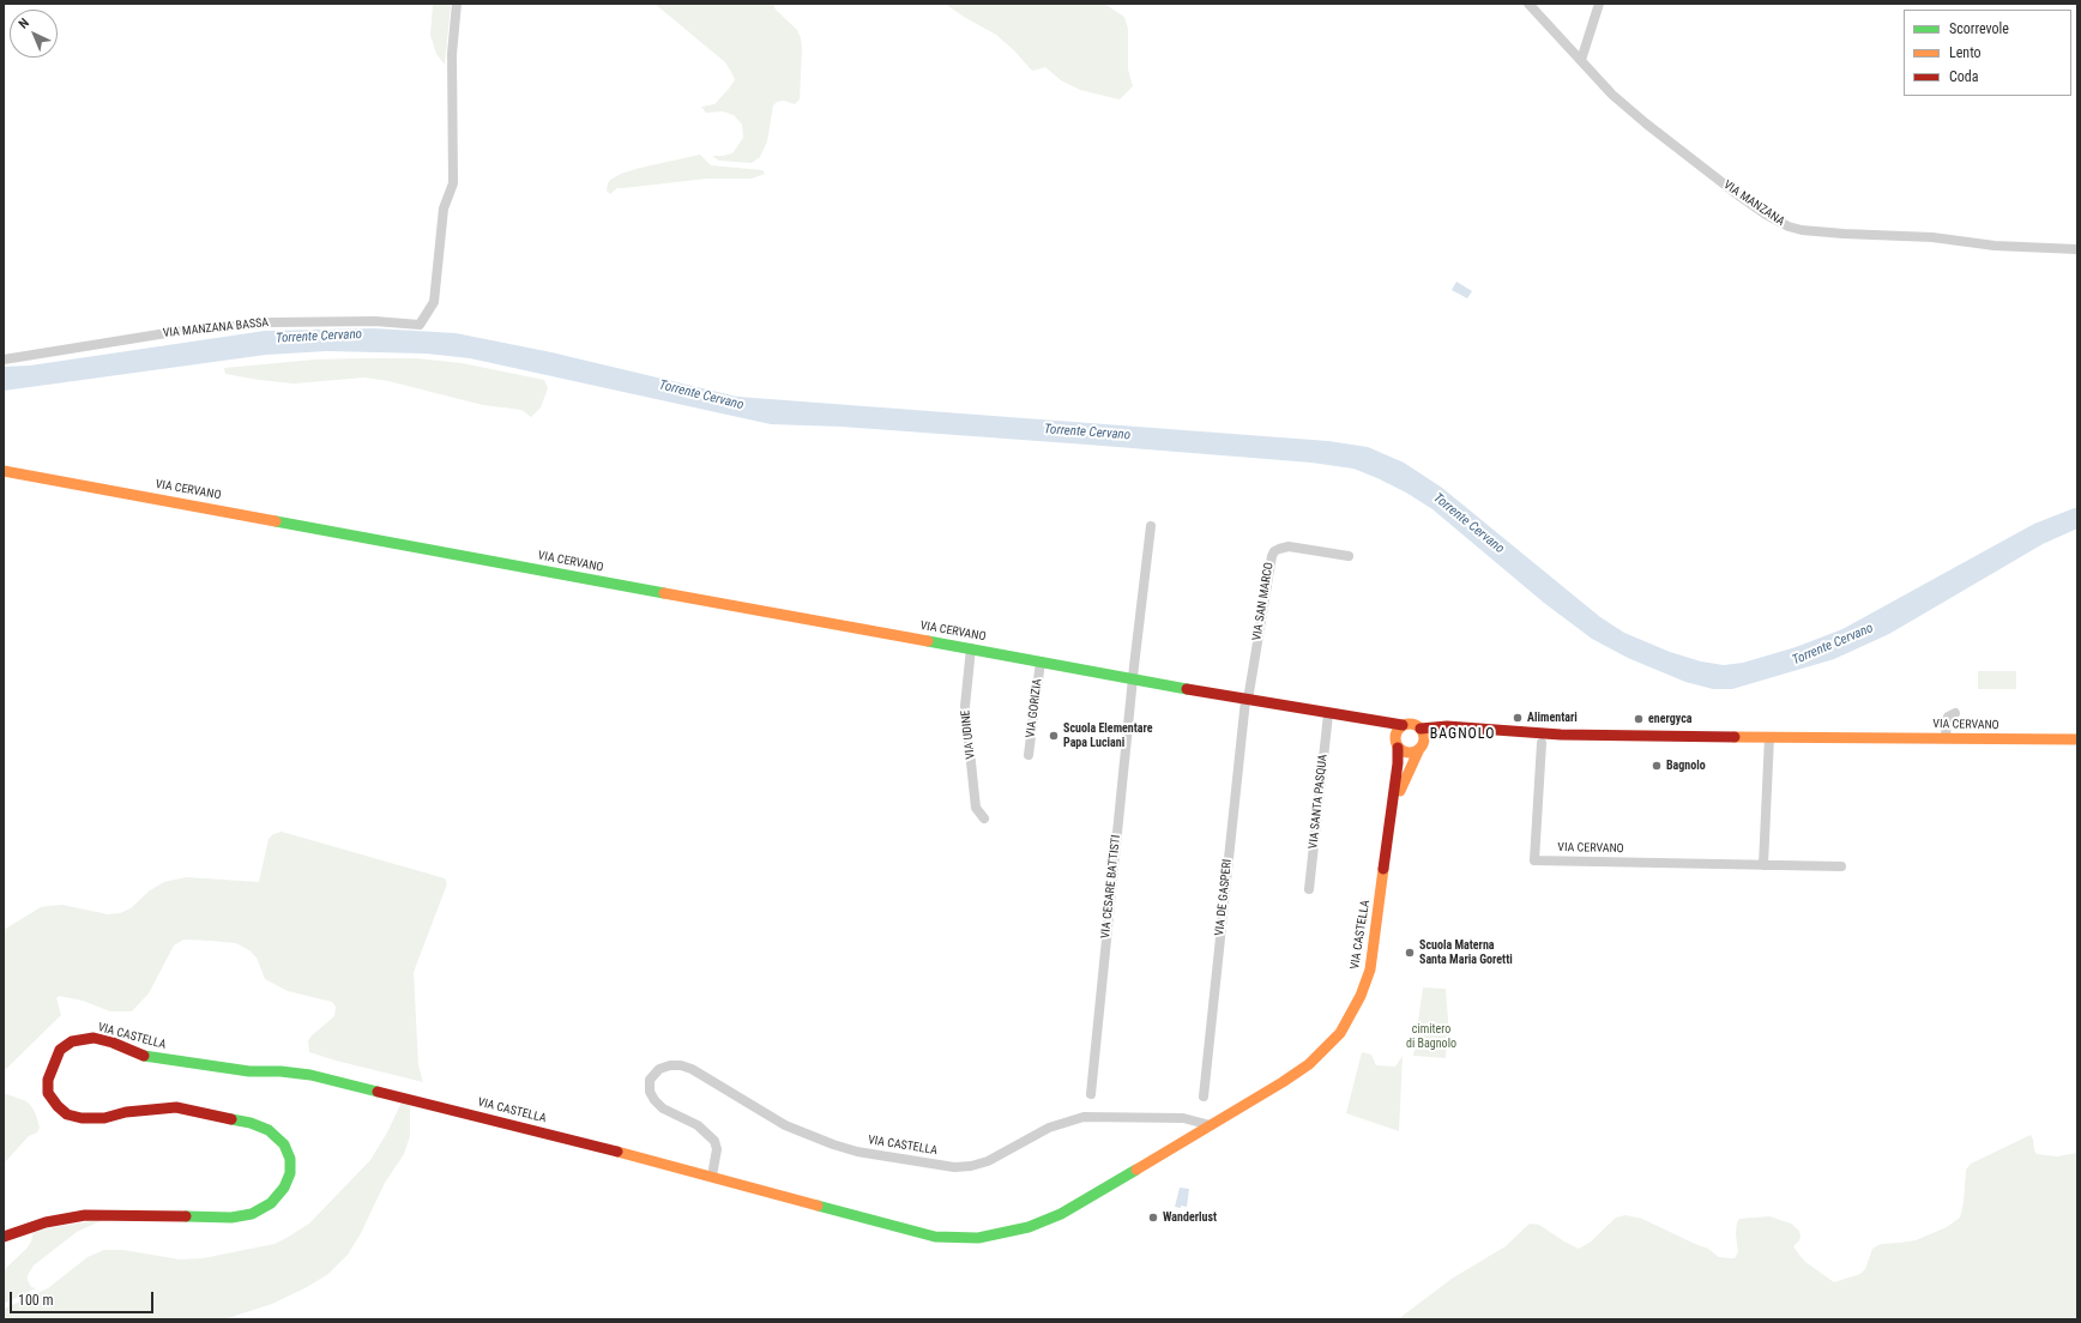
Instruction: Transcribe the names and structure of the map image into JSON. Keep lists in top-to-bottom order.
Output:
{
  "streets": {
    "main road": ["VIA CERVANO", "VIA CASTELLA"],
    "street": [
      "VIA MANZANA",
      "VIA MANZANA BASSA",
      "VIA SAN MARCO",
      "VIA GORIZIA",
      "VIA UDINE",
      "VIA SANTA PASQUA",
      "VIA CESARE BATTISTI",
      "VIA DE GASPERI"
    ]
  },
  "crossings": [
    ["VIA CERVANO", "VIA SAN MARCO"],
    ["VIA CERVANO", "VIA GORIZIA"],
    ["VIA CERVANO", "VIA UDINE"],
    ["VIA CERVANO", "VIA SANTA PASQUA"],
    ["VIA CERVANO", "VIA CESARE BATTISTI"],
    ["VIA CERVANO", "VIA DE GASPERI"],
    ["VIA SAN MARCO", "VIA DE GASPERI"]
  ],
  "districts": ["BAGNOLO"],
  "water": ["Torrente Cervano"],
  "parks": ["cimitero di Bagnolo"],
  "places": [
    "Alimentari",
    "energyca",
    "Scuola Elementare Papa Luciani",
    "Bagnolo",
    "Scuola Materna Santa Maria Goretti",
    "Wanderlust"
  ],
  "legend": ["Scorrevole", "Lento", "Coda"],
  "scale_bar": "100 m",
  "north": "top left"
}
